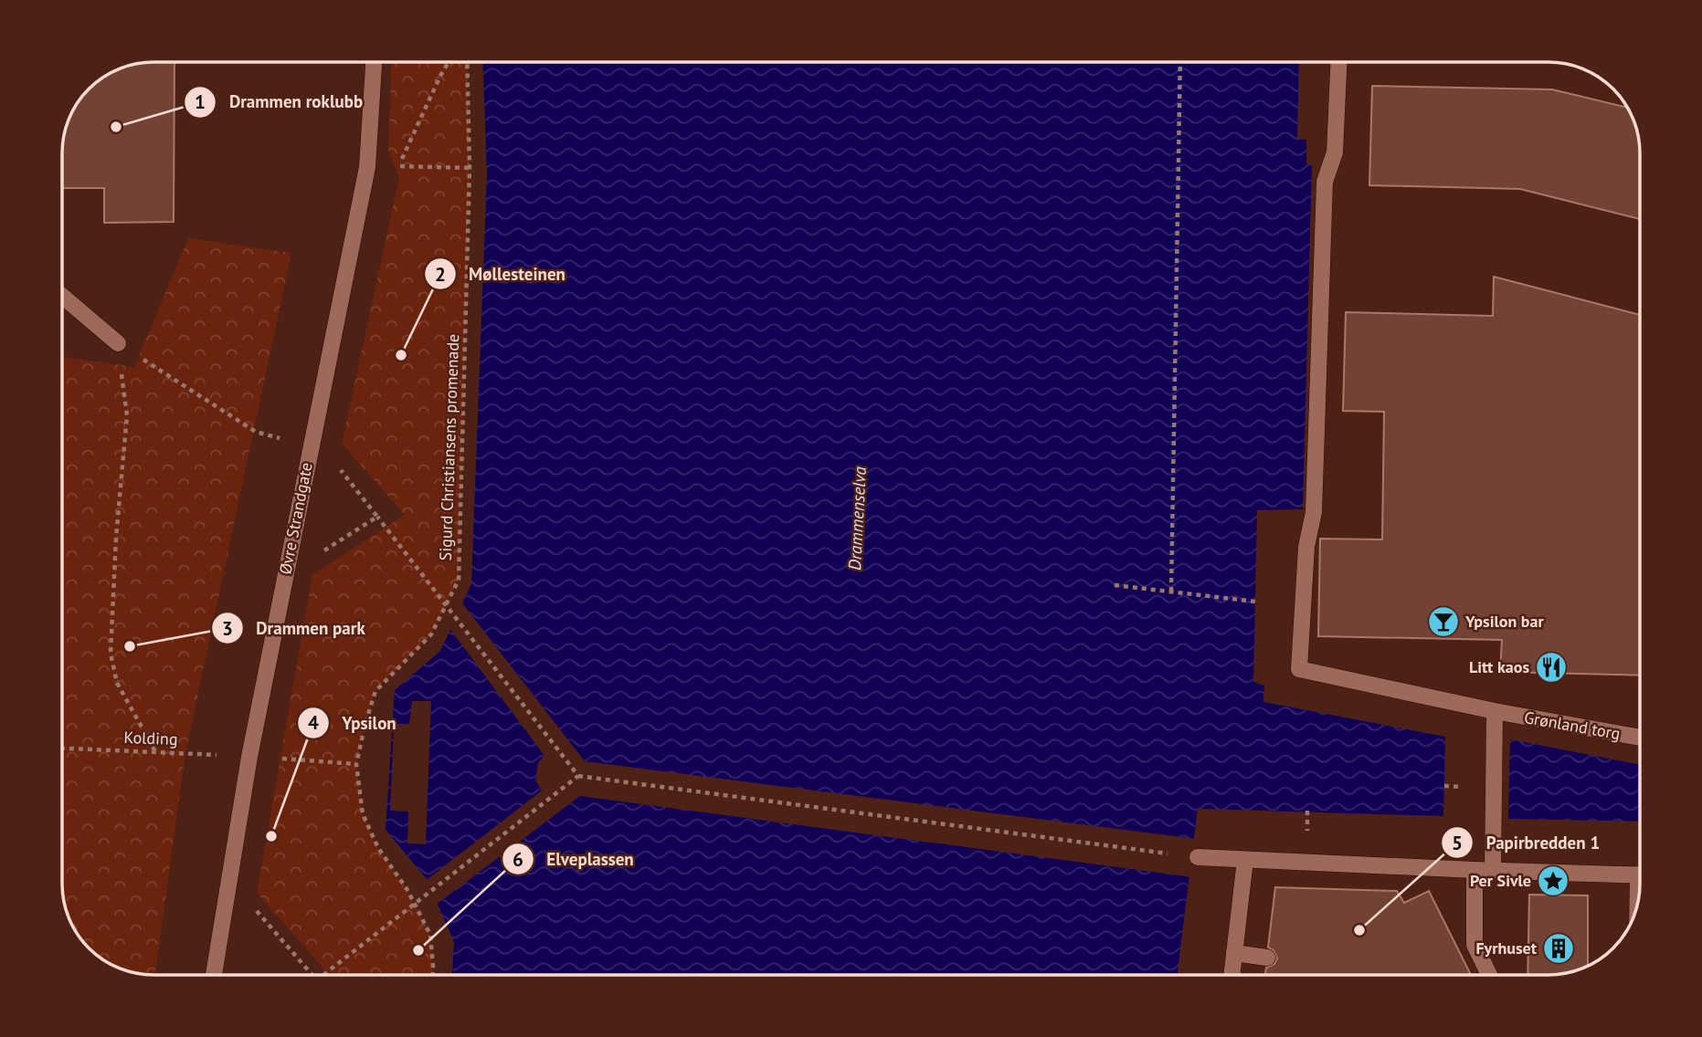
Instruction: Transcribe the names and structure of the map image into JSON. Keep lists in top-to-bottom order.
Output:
{
  "streets": {
    "street": ["Øvre Strandgate", "Grønland torg"],
    "path": ["Sigurd Christiansens promenade", "Kolding"]
  },
  "crossings": [
    ["Øvre Strandgate", "Kolding"]
  ],
  "water": ["Drammenselva"],
  "places": {
    "other": [
      "Drammen roklubb",
      "Møllesteinen",
      "Drammen park",
      "Ypsilon",
      "Papirbredden 1",
      "Elveplassen"
    ],
    "bar": ["Ypsilon bar"],
    "restaurant": ["Litt kaos"],
    "place": ["Per Sivle"],
    "building": ["Fyrhuset"]
  }
}
